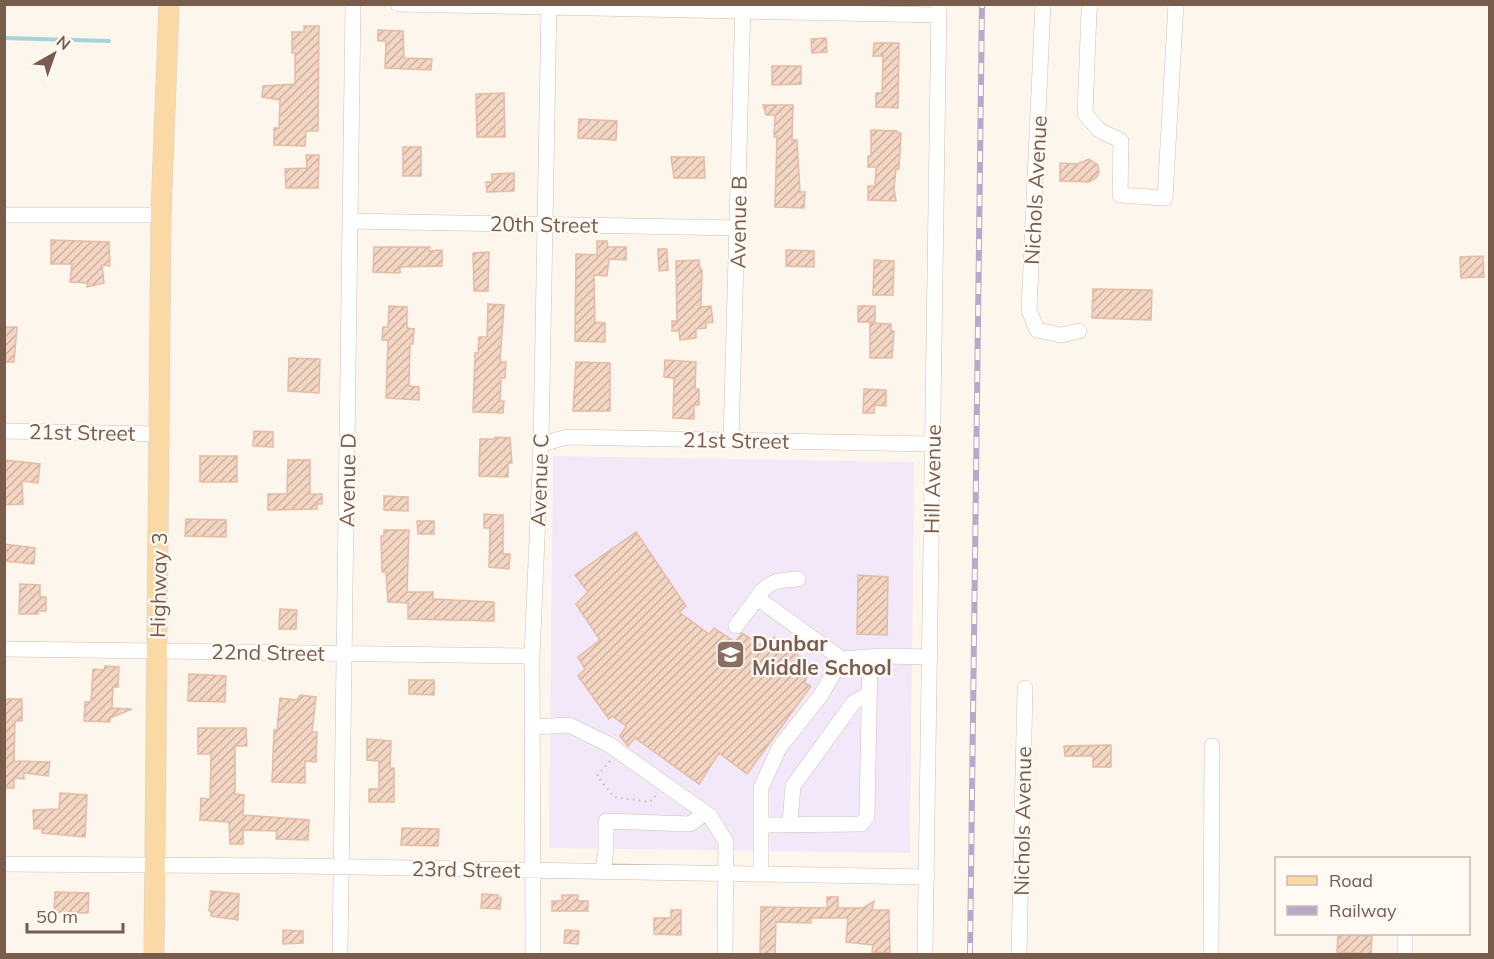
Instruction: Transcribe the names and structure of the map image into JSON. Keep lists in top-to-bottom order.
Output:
{
  "streets": {
    "main road": ["Highway 3"],
    "street": [
      "Nichols Avenue",
      "Avenue B",
      "20th Street",
      "21st Street",
      "Hill Avenue",
      "Avenue D",
      "Avenue C",
      "22nd Street",
      "23rd Street"
    ]
  },
  "crossings": [
    ["Avenue B", "20th Street"],
    ["Avenue B", "21st Street"],
    ["20th Street", "Avenue D"],
    ["20th Street", "Avenue C"],
    ["21st Street", "Hill Avenue"],
    ["21st Street", "Avenue C"],
    ["21st Street", "Highway 3"],
    ["Hill Avenue", "23rd Street"],
    ["Avenue D", "22nd Street"],
    ["Avenue D", "23rd Street"],
    ["Avenue C", "22nd Street"],
    ["Avenue C", "23rd Street"],
    ["Highway 3", "22nd Street"],
    ["Highway 3", "23rd Street"]
  ],
  "places": {
    "school or university": ["Dunbar Middle School"]
  },
  "legend": ["Road", "Railway"],
  "scale_bar": "50 m",
  "north": "top right"
}
